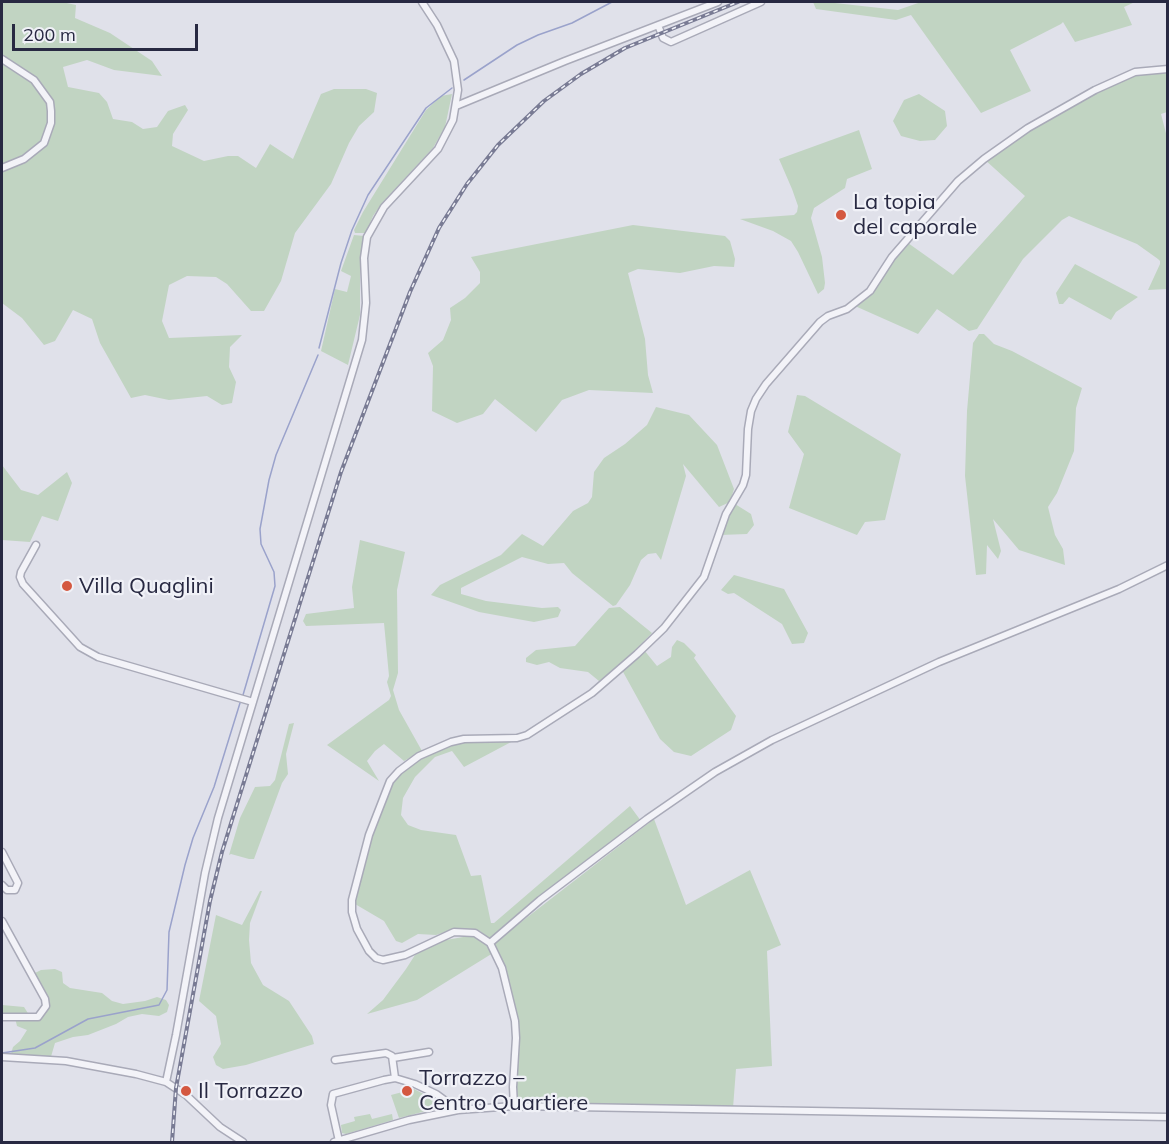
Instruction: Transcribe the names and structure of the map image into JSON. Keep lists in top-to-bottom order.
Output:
{
  "places": [
    "La topia del caporale",
    "Villa Quaglini",
    "Il Torrazzo",
    "Torrazzo – Centro Quartiere"
  ],
  "scale_bar": "200 m"
}
